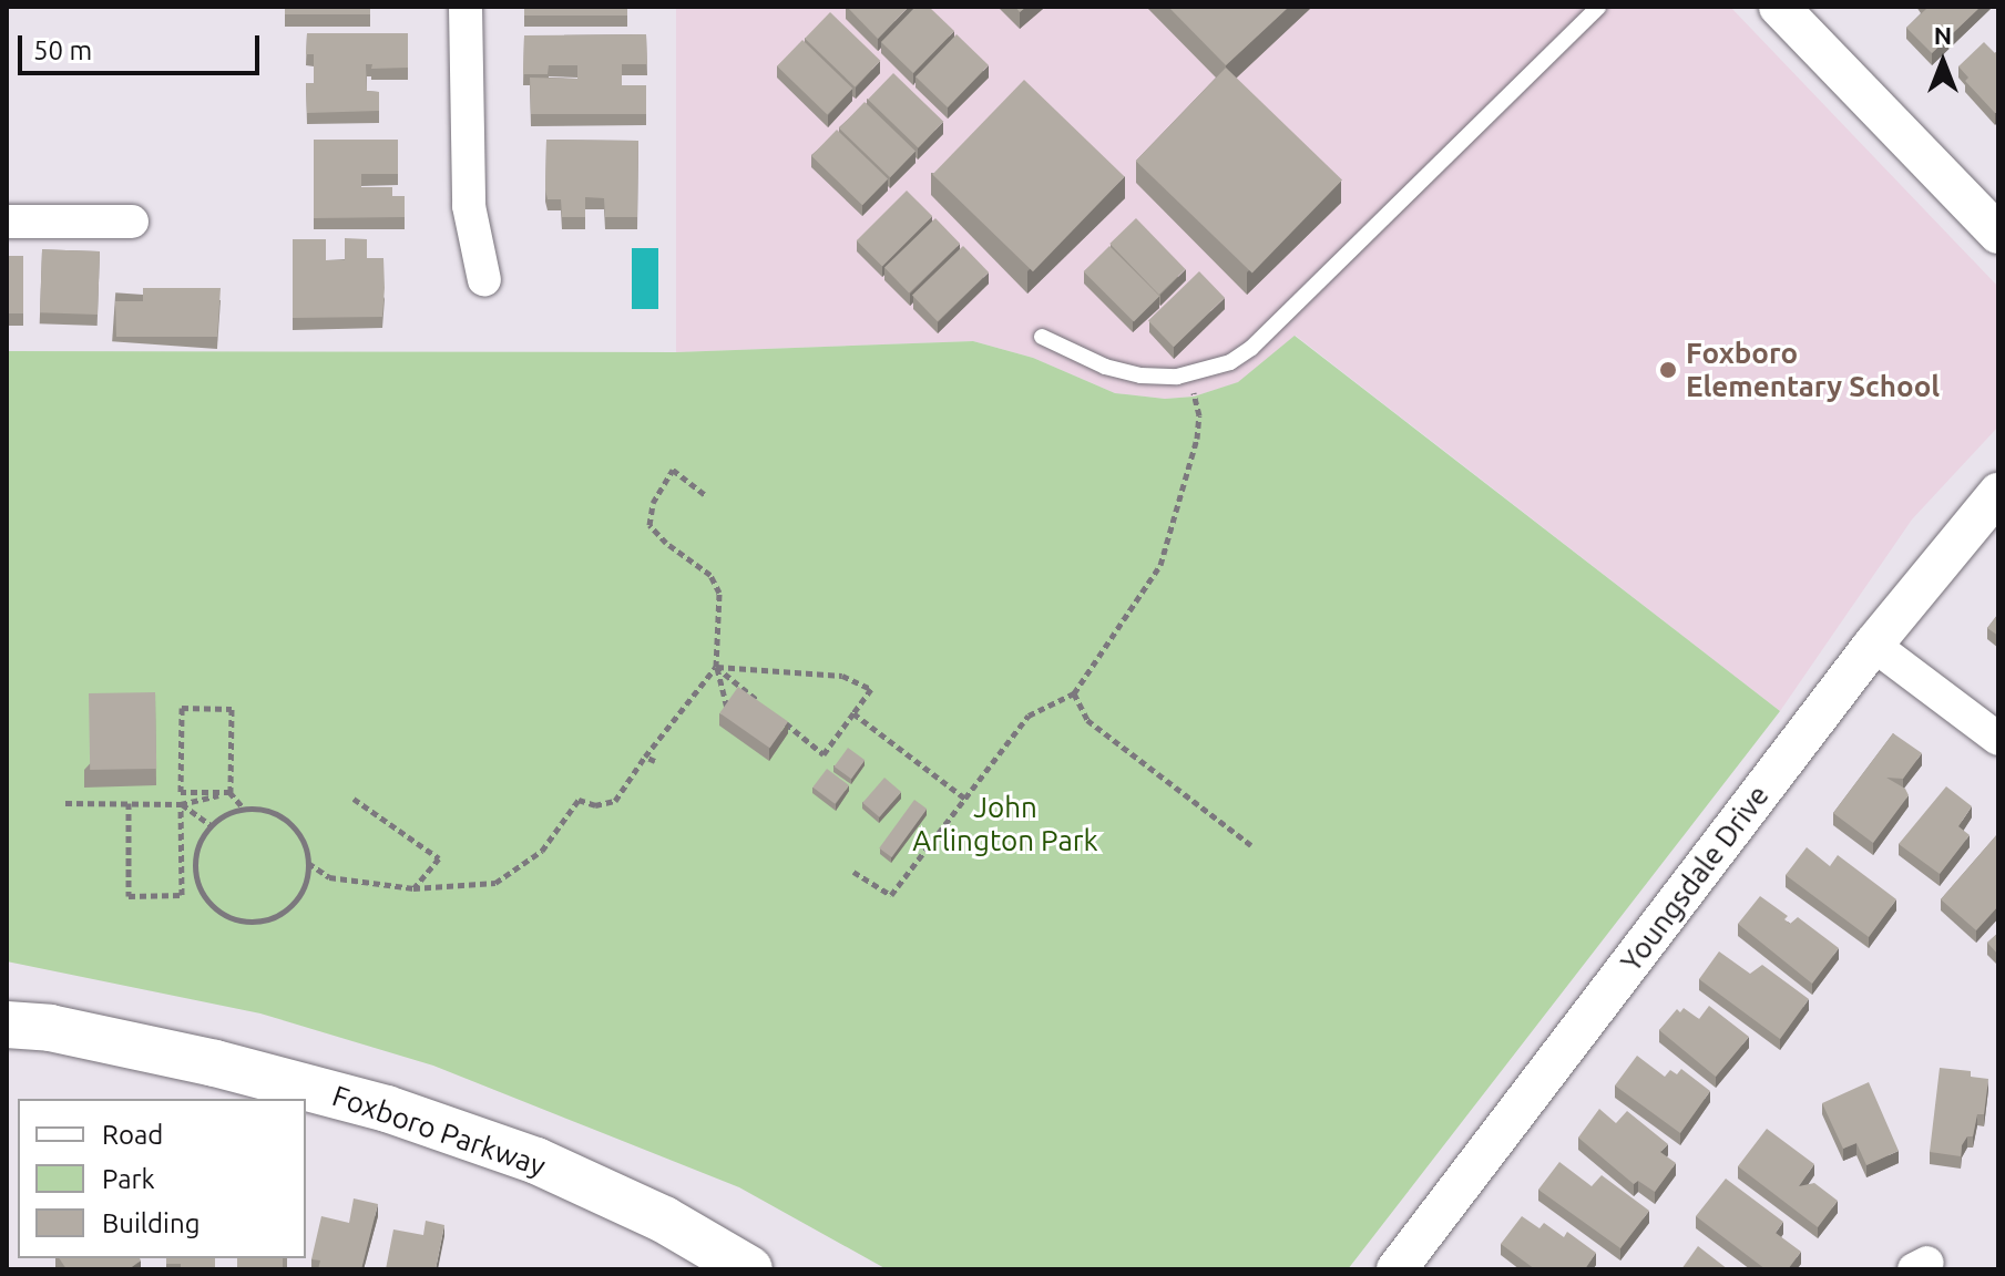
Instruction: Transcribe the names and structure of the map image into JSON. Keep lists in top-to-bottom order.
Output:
{
  "streets": {
    "main road": ["Foxboro Parkway"],
    "street": ["Youngsdale Drive"]
  },
  "parks": ["John Arlington Park"],
  "places": ["Foxboro Elementary School"],
  "legend": ["Road", "Park", "Building"],
  "scale_bar": "50 m",
  "north": "top"
}
